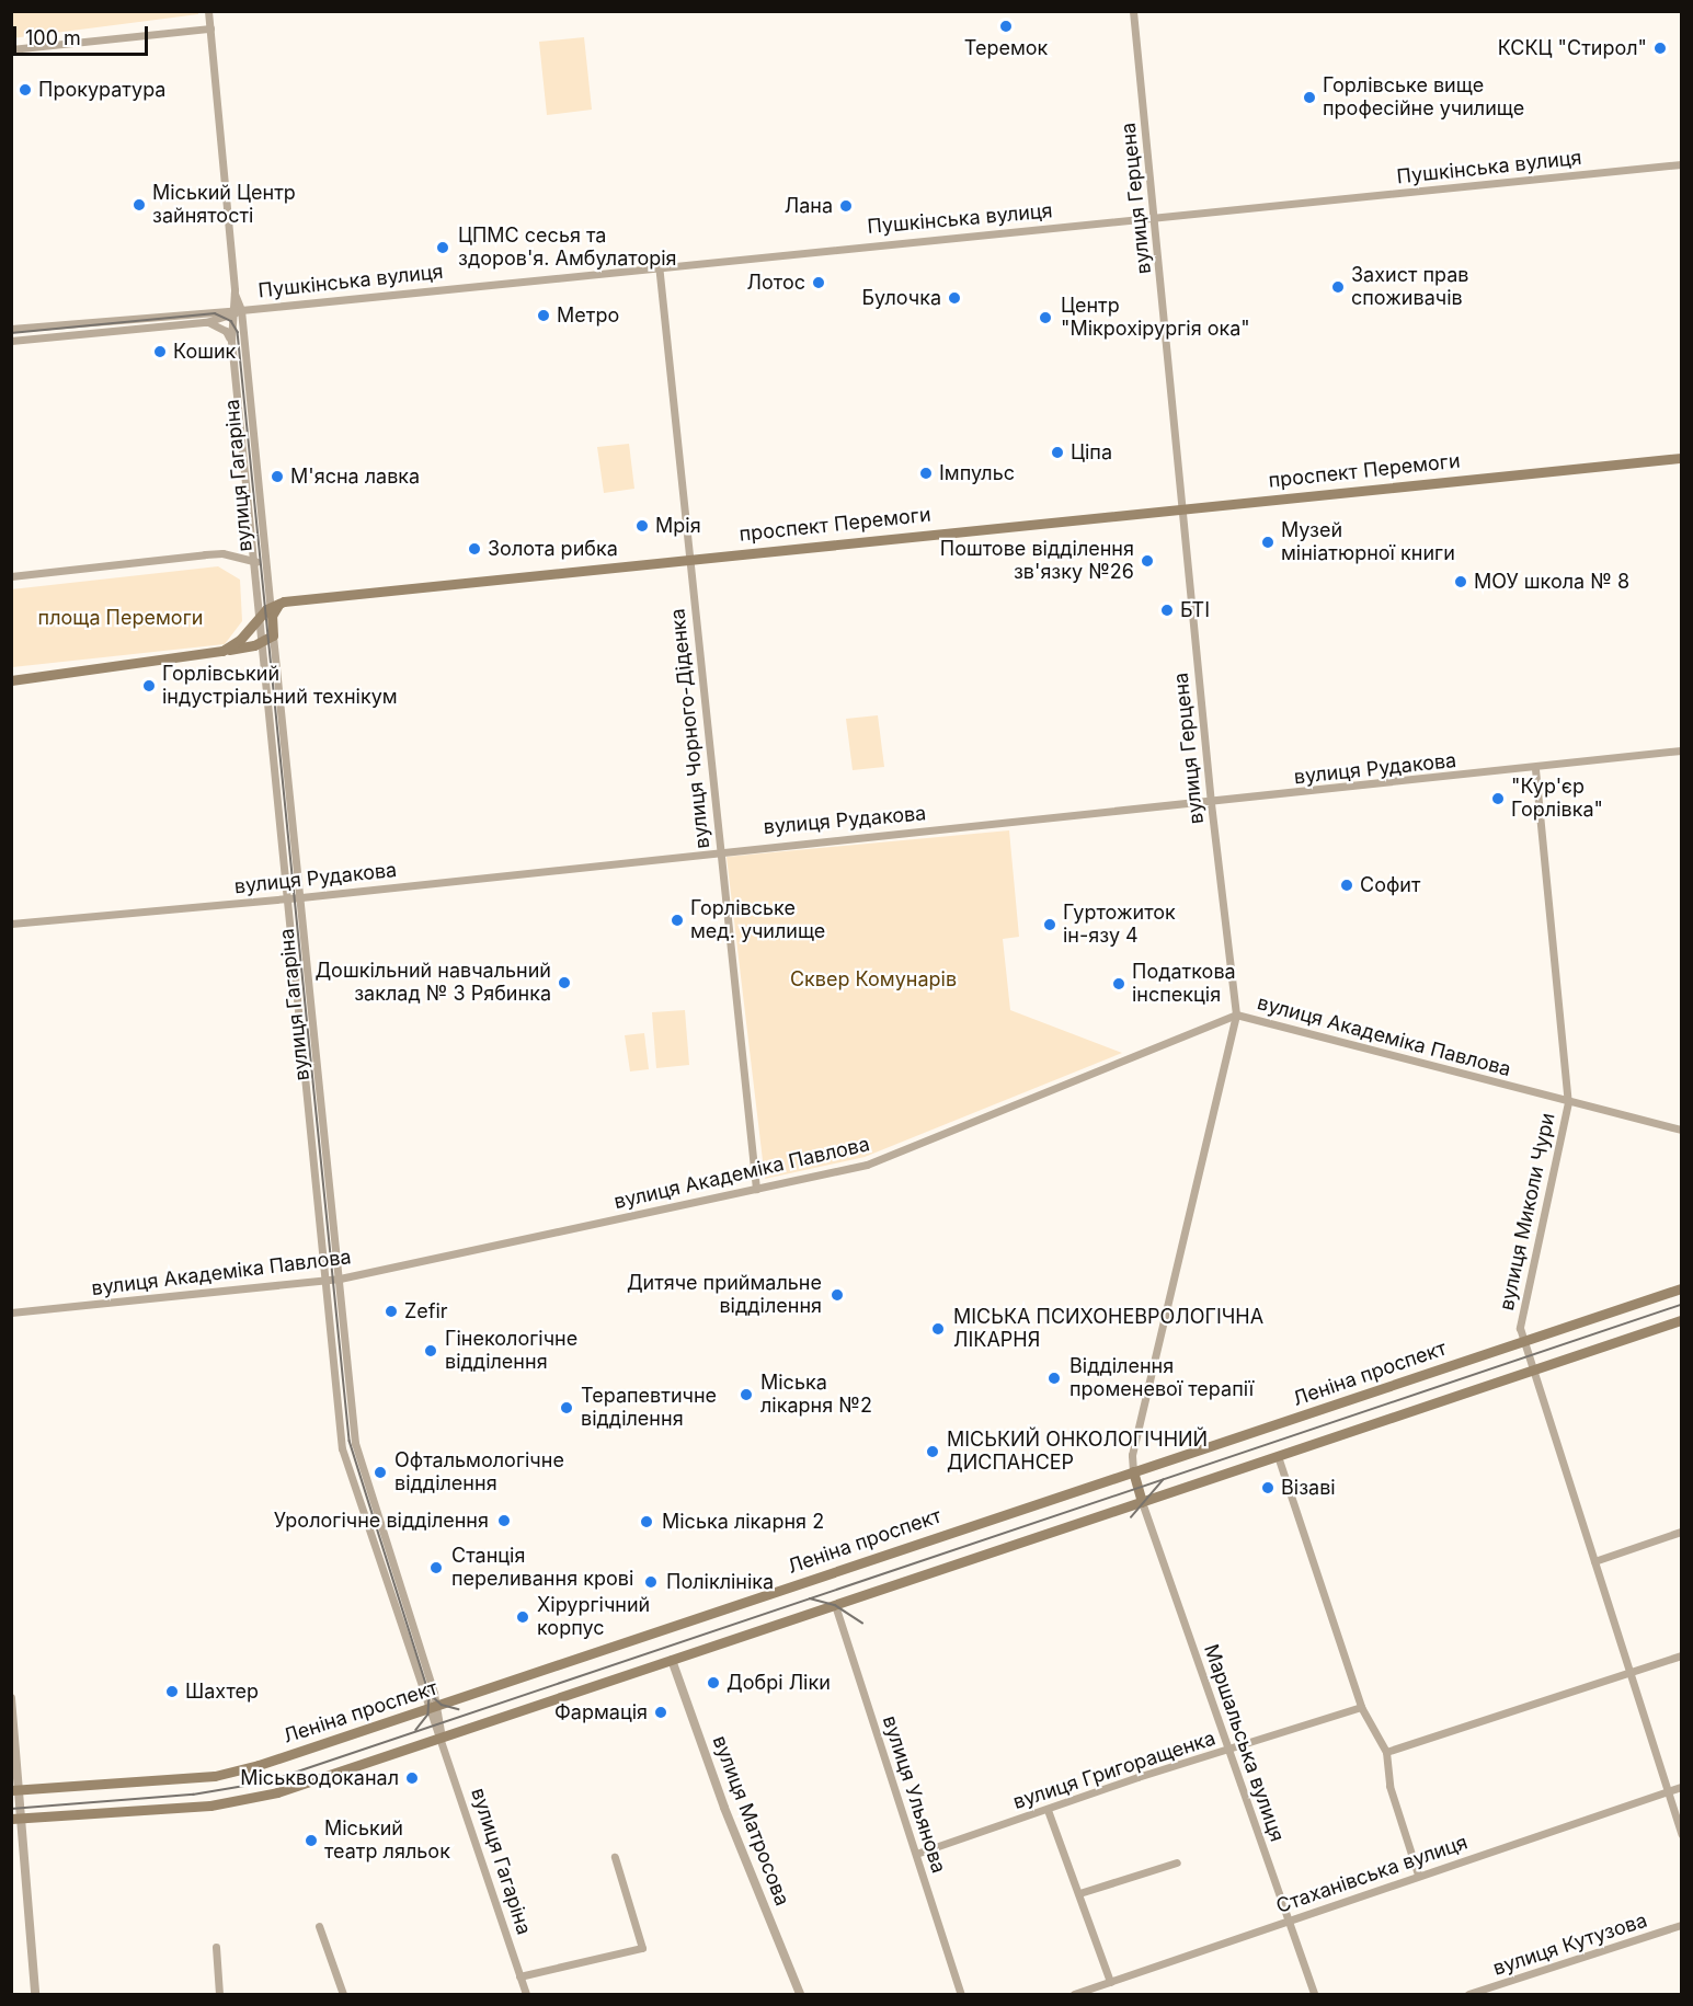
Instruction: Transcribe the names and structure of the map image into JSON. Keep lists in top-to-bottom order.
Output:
{
  "streets": {
    "main road": ["проспект Перемоги", "вулиця Гагаріна", "Леніна проспект"],
    "street": [
      "Пушкінська вулиця",
      "вулиця Герцена",
      "вулиця Чорного-Діденка",
      "вулиця Рудакова",
      "вулиця Академіка Павлова",
      "вулиця Миколи Чури",
      "Маршальська вулиця",
      "вулиця Григоращенка",
      "вулиця Ульянова",
      "вулиця Матросова",
      "Стаханівська вулиця",
      "вулиця Кутузова"
    ]
  },
  "crossings": [
    ["Пушкінська вулиця", "вулиця Герцена"],
    ["Пушкінська вулиця", "вулиця Гагаріна"],
    ["Пушкінська вулиця", "вулиця Чорного-Діденка"],
    ["вулиця Герцена", "проспект Перемоги"],
    ["вулиця Герцена", "вулиця Рудакова"],
    ["вулиця Герцена", "вулиця Академіка Павлова"],
    ["вулиця Герцена", "Леніна проспект"],
    ["проспект Перемоги", "вулиця Гагаріна"],
    ["проспект Перемоги", "вулиця Чорного-Діденка"],
    ["вулиця Гагаріна", "вулиця Рудакова"],
    ["вулиця Гагаріна", "вулиця Академіка Павлова"],
    ["вулиця Гагаріна", "Леніна проспект"],
    ["вулиця Чорного-Діденка", "вулиця Рудакова"],
    ["вулиця Чорного-Діденка", "вулиця Академіка Павлова"],
    ["вулиця Рудакова", "вулиця Миколи Чури"],
    ["вулиця Академіка Павлова", "вулиця Миколи Чури"],
    ["вулиця Миколи Чури", "Леніна проспект"],
    ["вулиця Миколи Чури", "Стаханівська вулиця"],
    ["Маршальська вулиця", "вулиця Григоращенка"],
    ["Маршальська вулиця", "Стаханівська вулиця"],
    ["вулиця Григоращенка", "вулиця Ульянова"]
  ],
  "parks": ["площа Перемоги", "Сквер Комунарів"],
  "places": [
    "Теремок",
    "КСКЦ \"Стирол\"",
    "Прокуратура",
    "Горлівське вище професійне училище",
    "Міський Центр зайнятості",
    "Лана",
    "ЦПМС сесья та здоров'я. Амбулаторія",
    "Лотос",
    "Захист прав споживачів",
    "Булочка",
    "Метро",
    "Центр \"Мікрохірургія ока\"",
    "Кошик",
    "Ціпа",
    "Імпульс",
    "М'ясна лавка",
    "Мрія",
    "Музей мініатюрної книги",
    "Золота рибка",
    "Поштове відділення зв'язку №26",
    "МОУ школа № 8",
    "БТІ",
    "Горлівський індустріальний технікум",
    "\"Кур'єр Горлівка\"",
    "Софит",
    "Горлівське мед. училище",
    "Гуртожиток ін-язу 4",
    "Дошкільний навчальний заклад № 3 Рябинка",
    "Податкова інспекція",
    "Дитяче приймальне відділення",
    "Zefir",
    "МІСЬКА ПСИХОНЕВРОЛОГІЧНА ЛІКАРНЯ",
    "Гінекологічне відділення",
    "Відділення променевої терапії",
    "Міська лікарня №2",
    "Терапевтичне відділення",
    "МІСЬКИЙ ОНКОЛОГІЧНИЙ ДИСПАНСЕР",
    "Офтальмологічне відділення",
    "Візаві",
    "Урологічне відділення",
    "Міська лікарня 2",
    "Станція переливання крові",
    "Поліклініка",
    "Хірургічний корпус",
    "Добрі Ліки",
    "Шахтер",
    "Фармація",
    "Міськводоканал",
    "Міський театр ляльок"
  ],
  "scale_bar": "100 m"
}
